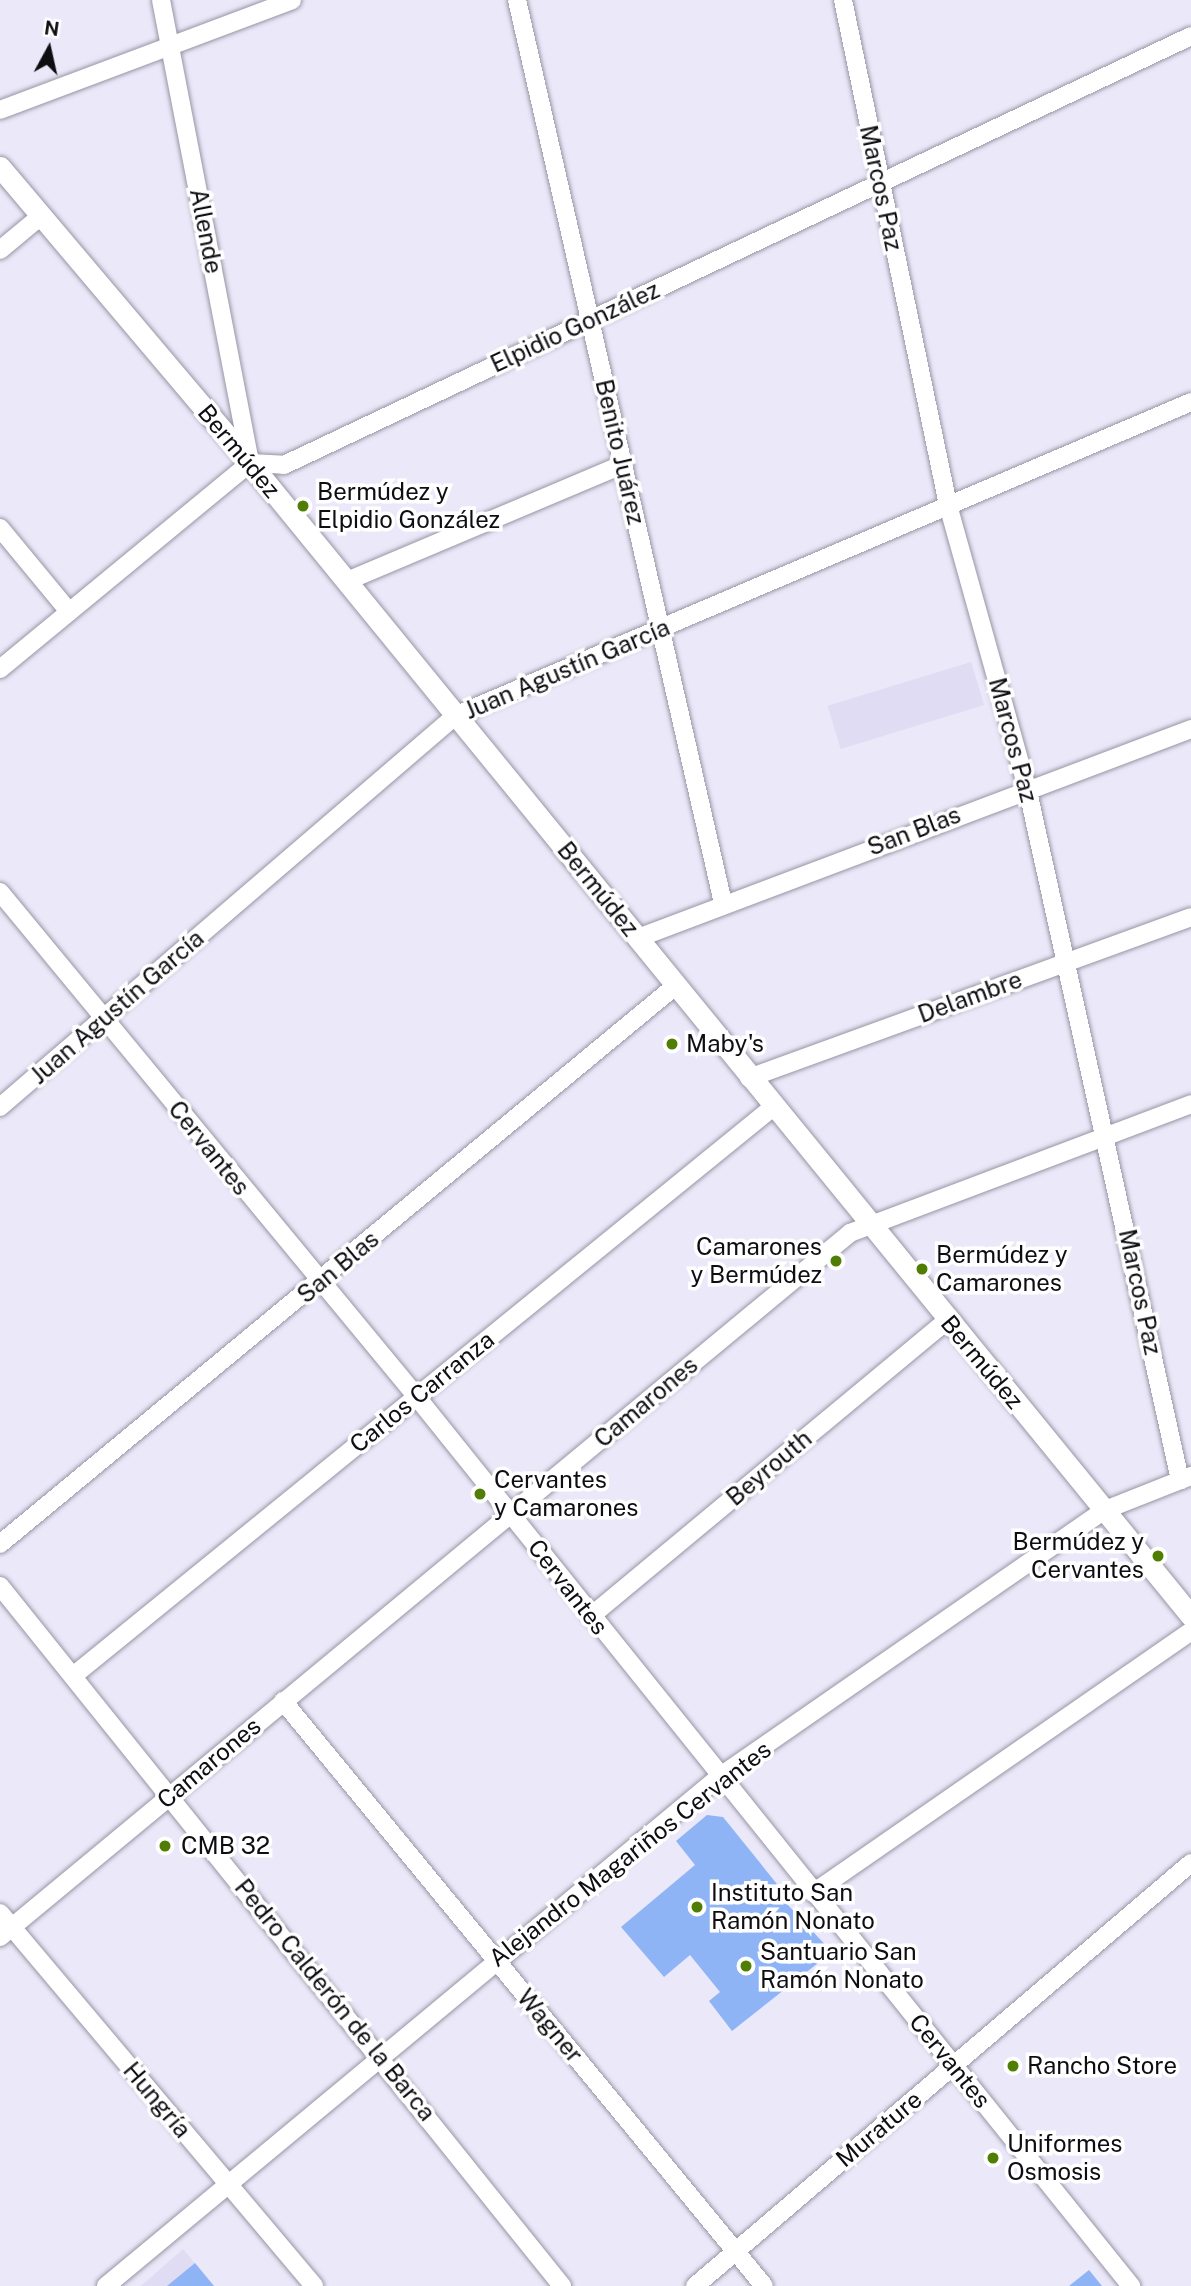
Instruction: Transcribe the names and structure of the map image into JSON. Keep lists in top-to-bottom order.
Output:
{
  "streets": {
    "street": [
      "Marcos Paz",
      "Allende",
      "Elpidio González",
      "Bermúdez",
      "Benito Juárez",
      "Juan Agustín García",
      "San Blas",
      "Delambre",
      "Cervantes",
      "Carlos Carranza",
      "Camarones",
      "Beyrouth",
      "Alejandro Magariños Cervantes",
      "Pedro Calderón de la Barca",
      "Wagner",
      "Hungría",
      "Murature"
    ]
  },
  "crossings": [
    ["Marcos Paz", "Elpidio González"],
    ["Marcos Paz", "Juan Agustín García"],
    ["Marcos Paz", "San Blas"],
    ["Marcos Paz", "Delambre"],
    ["Marcos Paz", "Camarones"],
    ["Marcos Paz", "Alejandro Magariños Cervantes"],
    ["Allende", "Elpidio González"],
    ["Allende", "Bermúdez"],
    ["Elpidio González", "Bermúdez"],
    ["Elpidio González", "Benito Juárez"],
    ["Bermúdez", "Juan Agustín García"],
    ["Bermúdez", "San Blas"],
    ["Bermúdez", "Delambre"],
    ["Bermúdez", "Carlos Carranza"],
    ["Bermúdez", "Camarones"],
    ["Bermúdez", "Beyrouth"],
    ["Bermúdez", "Alejandro Magariños Cervantes"],
    ["Benito Juárez", "Juan Agustín García"],
    ["Benito Juárez", "San Blas"],
    ["Juan Agustín García", "Cervantes"],
    ["San Blas", "Cervantes"],
    ["Cervantes", "Carlos Carranza"],
    ["Cervantes", "Camarones"],
    ["Cervantes", "Beyrouth"],
    ["Cervantes", "Alejandro Magariños Cervantes"],
    ["Cervantes", "Murature"],
    ["Carlos Carranza", "Pedro Calderón de la Barca"],
    ["Camarones", "Pedro Calderón de la Barca"],
    ["Camarones", "Wagner"],
    ["Camarones", "Hungría"],
    ["Alejandro Magariños Cervantes", "Pedro Calderón de la Barca"],
    ["Alejandro Magariños Cervantes", "Wagner"],
    ["Alejandro Magariños Cervantes", "Hungría"],
    ["Wagner", "Murature"]
  ],
  "places": [
    "Bermúdez y Elpidio González",
    "Maby's",
    "Camarones y Bermúdez",
    "Bermúdez y Camarones",
    "Cervantes y Camarones",
    "Bermúdez y Cervantes",
    "CMB 32",
    "Instituto San Ramón Nonato",
    "Santuario San Ramón Nonato",
    "Rancho Store",
    "Uniformes Osmosis"
  ],
  "north": "top"
}
